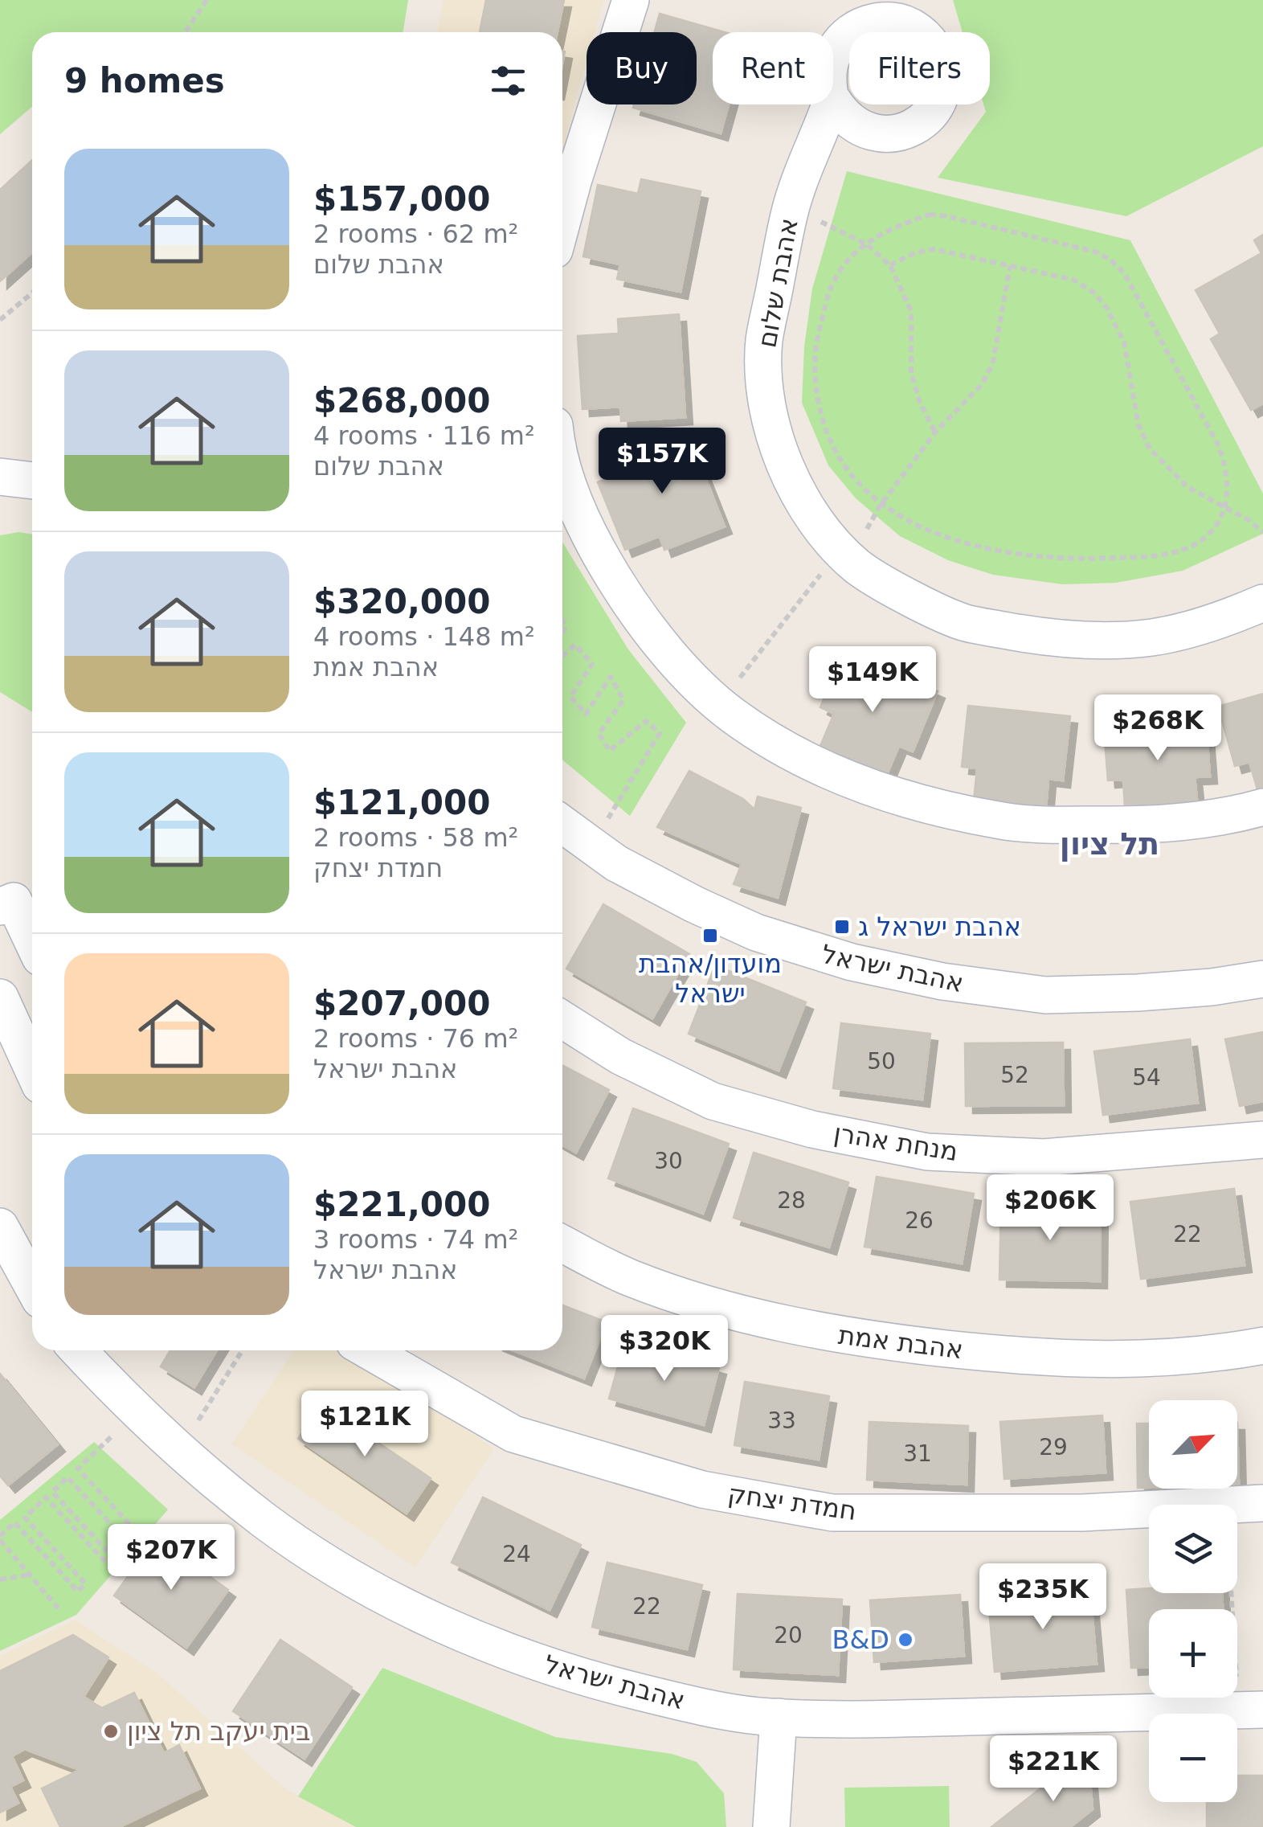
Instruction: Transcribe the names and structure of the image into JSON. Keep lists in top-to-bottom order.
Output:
{
  "streets": {
    "street": [
      "אהבת שלום",
      "אהבת ישראל",
      "מנחת אהרן",
      "אהבת אמת",
      "חמדת יצחק"
    ]
  },
  "districts": ["תל ציון"],
  "places": {
    "transit": ["אהבת ישראל ג", "מועדון/אהבת ישראל"],
    "other": ["B&D", "בית יעקב תל ציון"]
  },
  "house_numbers": [
    "50",
    "52",
    "54",
    "30",
    "28",
    "26",
    "22",
    "33",
    "29",
    "31",
    "24",
    "22",
    "20"
  ],
  "north": "top right",
  "page": {
    "chip": ["Buy", "Rent", "Filters"],
    "heading": "9 homes",
    "list": [
      {
        "name": "$157,000",
        "note": "2 rooms · 62 m² · אהבת שלום"
      },
      {
        "name": "$268,000",
        "note": "4 rooms · 116 m² · אהבת שלום"
      },
      {
        "name": "$320,000",
        "note": "4 rooms · 148 m² · אהבת אמת"
      },
      {
        "name": "$121,000",
        "note": "2 rooms · 58 m² · חמדת יצחק"
      },
      {
        "name": "$207,000",
        "note": "2 rooms · 76 m² · אהבת ישראל"
      },
      {
        "name": "$221,000",
        "note": "3 rooms · 74 m² · אהבת ישראל"
      }
    ],
    "price": [
      "$157K",
      "$149K",
      "$268K",
      "$206K",
      "$320K",
      "$121K",
      "$207K",
      "$235K",
      "$221K"
    ],
    "map_buttons": ["+", "−"]
  }
}
